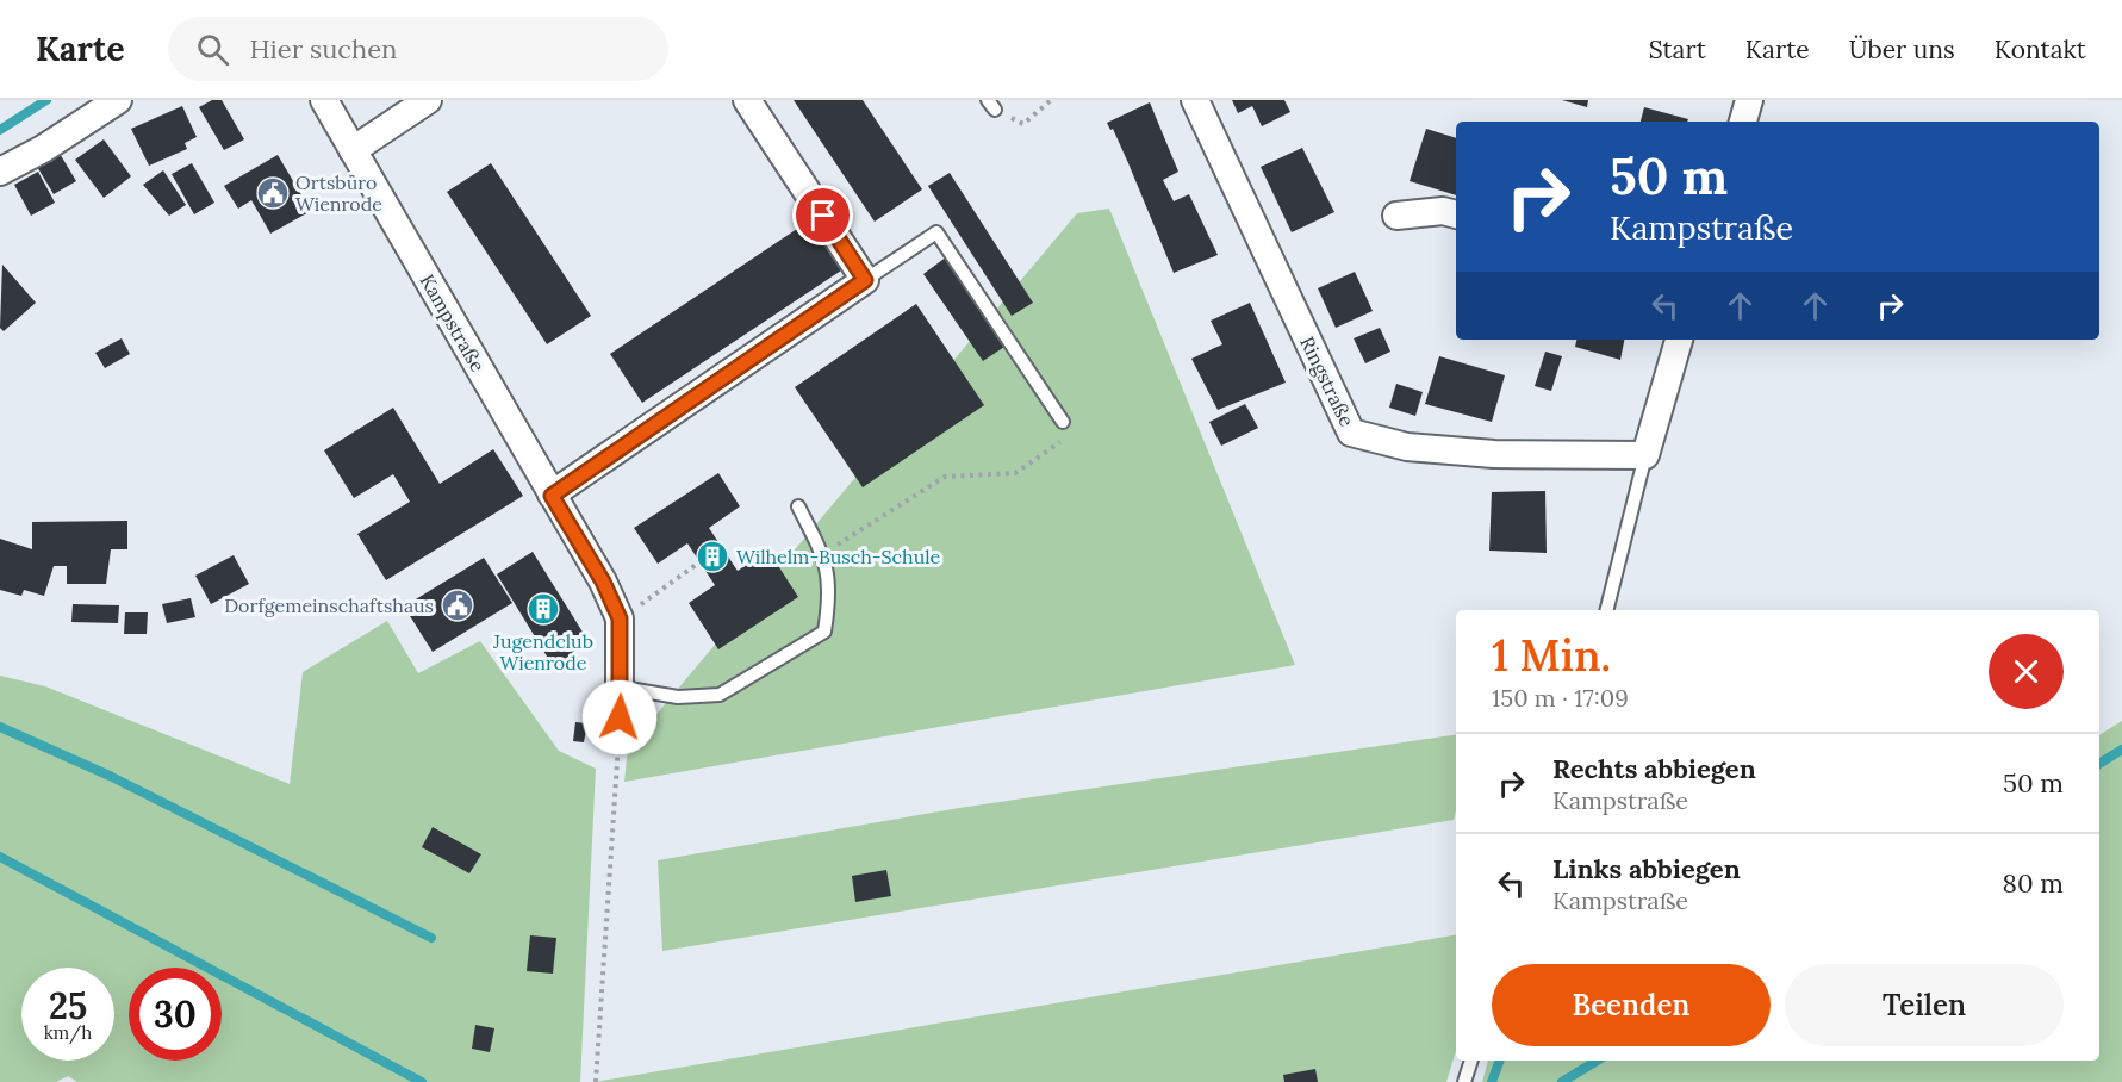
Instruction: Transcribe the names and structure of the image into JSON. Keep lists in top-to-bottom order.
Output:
{
  "streets": {
    "street": ["Kampstraße", "Ringstraße"]
  },
  "places": {
    "public building": ["Ortsbüro Wienrode", "Dorfgemeinschaftshaus"],
    "building": ["Wilhelm-Busch-Schule", "Jugendclub Wienrode"]
  },
  "page": {
    "header": "Karte",
    "search": "Hier suchen",
    "nav": [
      "Start",
      "Karte",
      "Über uns",
      "Kontakt"
    ],
    "turn": ["50 m", "Kampstraße"],
    "heading": ["1 Min.", "150 m · 17:09"],
    "list": [
      {
        "name": "Rechts abbiegen",
        "note": "Kampstraße",
        "value": "50 m"
      },
      {
        "name": "Links abbiegen",
        "note": "Kampstraße",
        "value": "80 m"
      }
    ],
    "buttons": ["Beenden", "Teilen"],
    "speed": "25 km/h",
    "limit": "30"
  }
}
